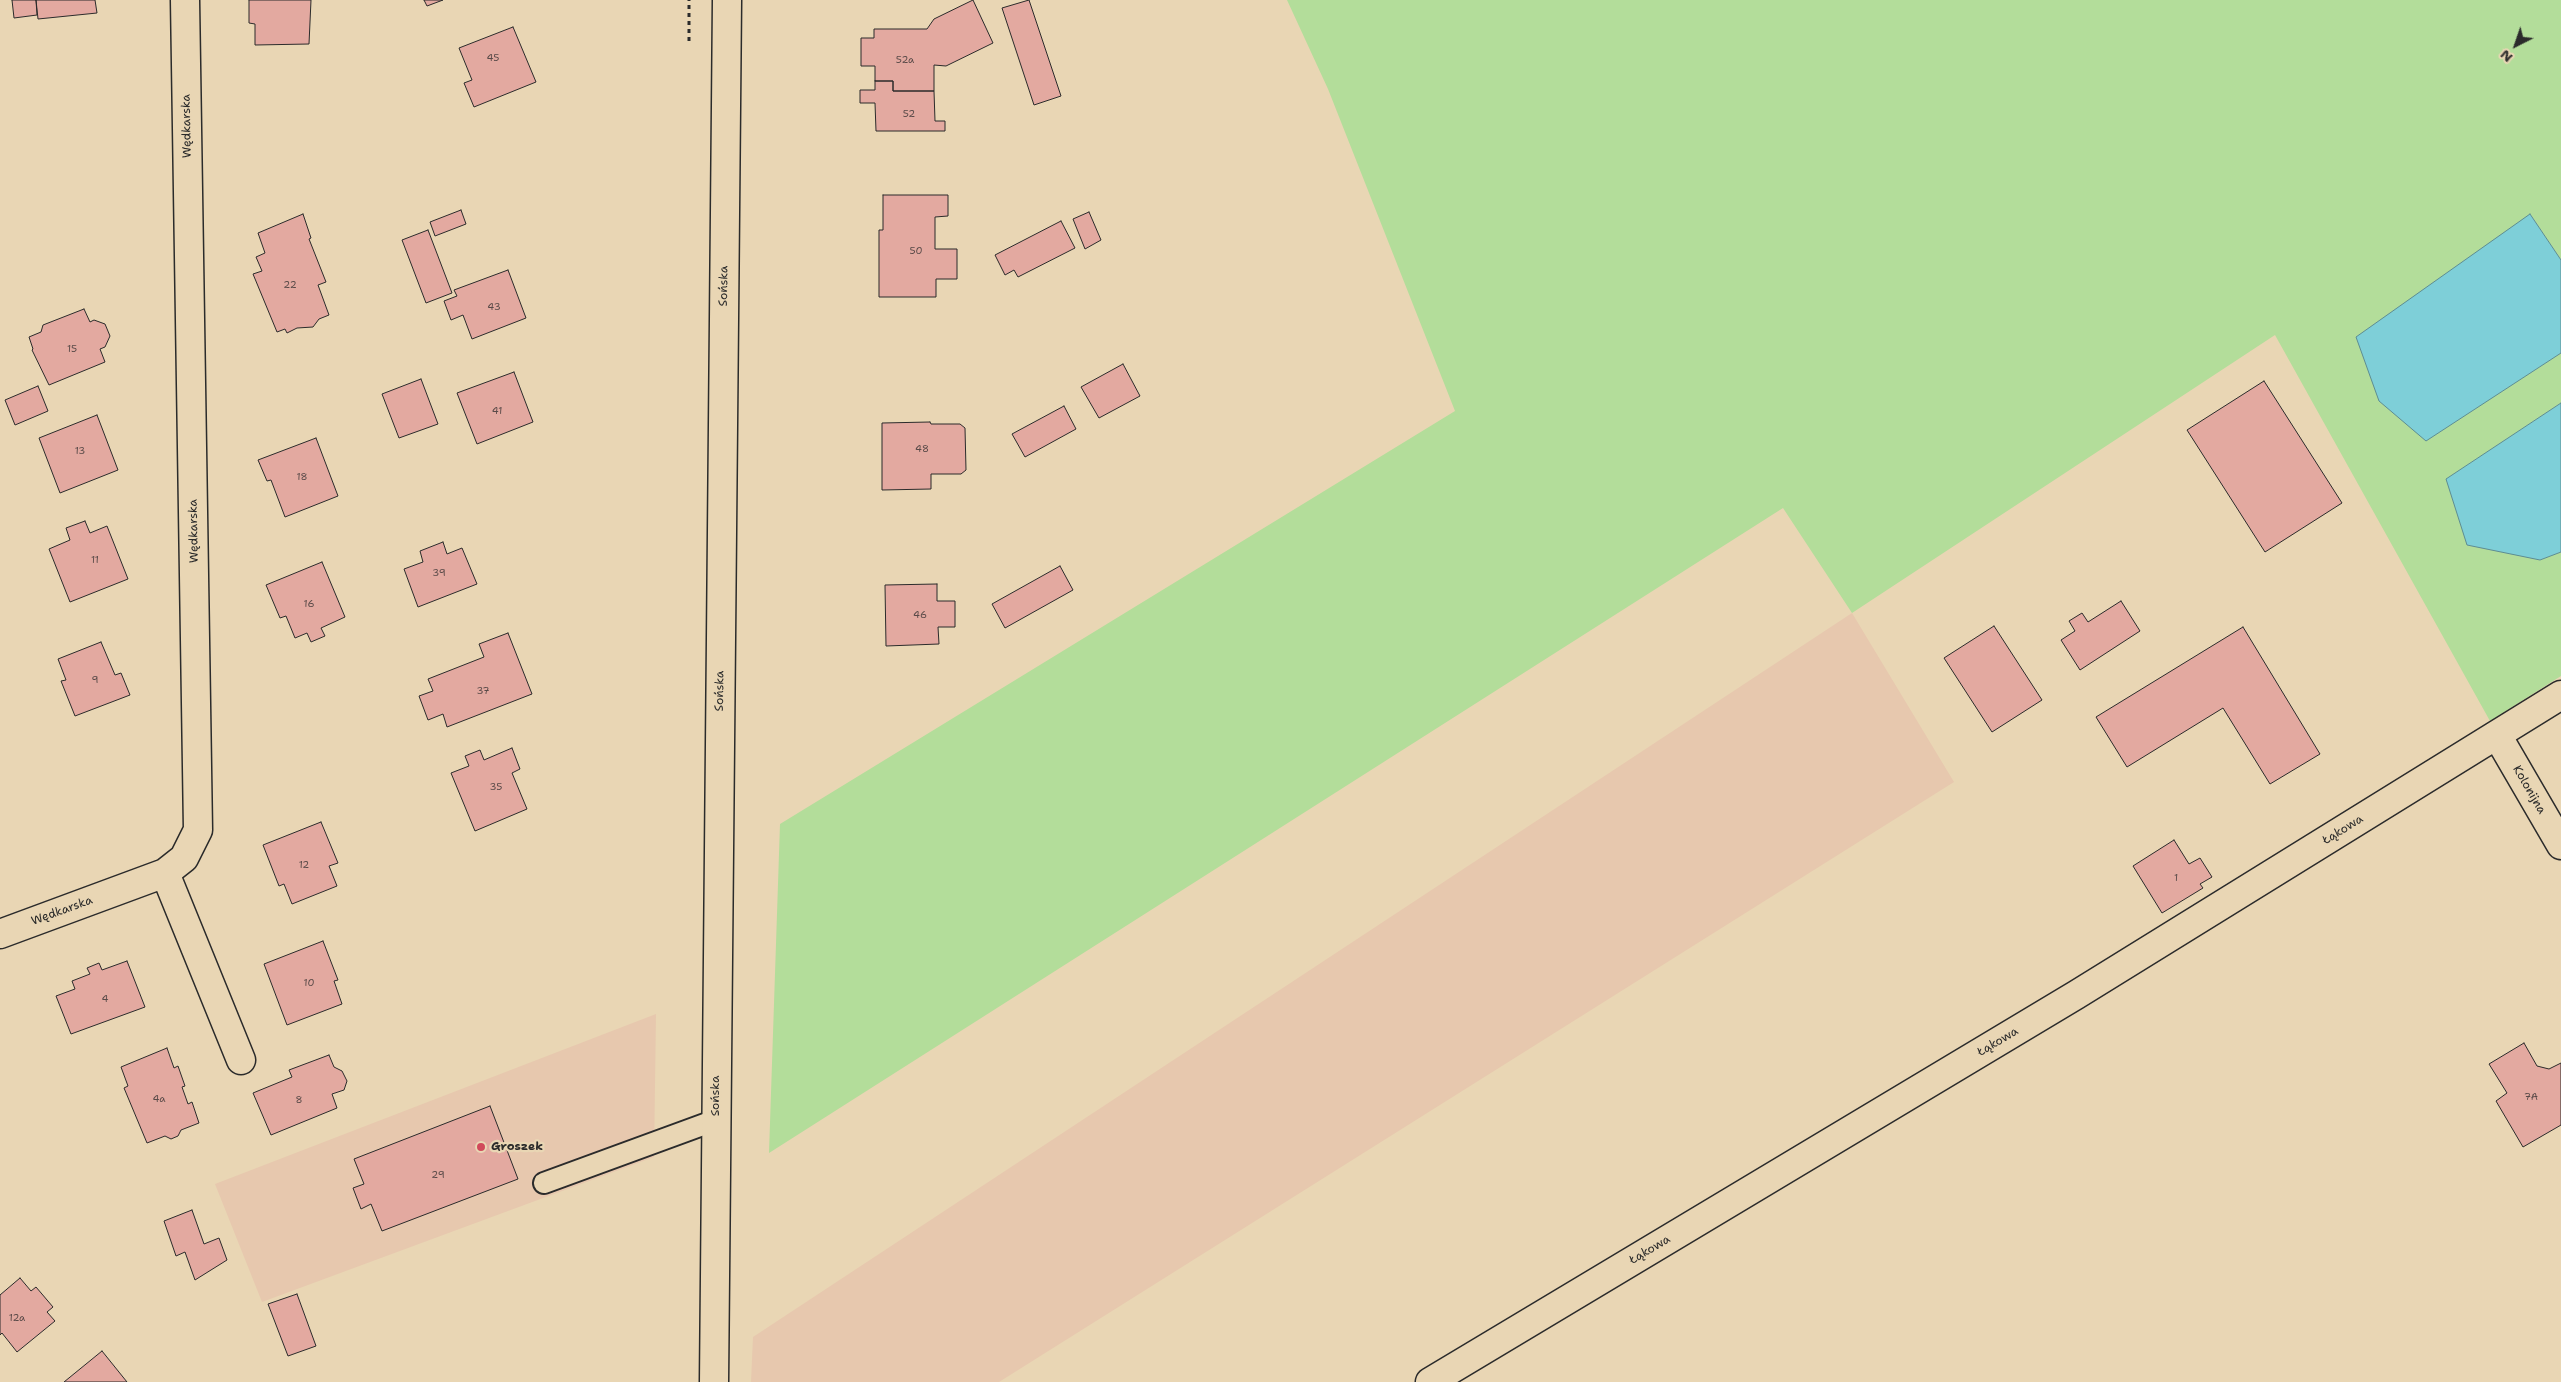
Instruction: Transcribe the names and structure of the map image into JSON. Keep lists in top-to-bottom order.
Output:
{
  "streets": {
    "street": [
      "Wędkarska",
      "Sońska",
      "Kolonijna",
      "Łąkowa"
    ]
  },
  "crossings": [
    ["Kolonijna", "Łąkowa"]
  ],
  "places": ["Groszek"],
  "house_numbers": [
    "45",
    "52a",
    "52",
    "50",
    "22",
    "43",
    "15",
    "41",
    "48",
    "13",
    "18",
    "11",
    "39",
    "16",
    "46",
    "9",
    "37",
    "35",
    "12",
    "1",
    "10",
    "4",
    "7A",
    "4a",
    "8",
    "29",
    "12a"
  ],
  "north": "bottom left"
}
